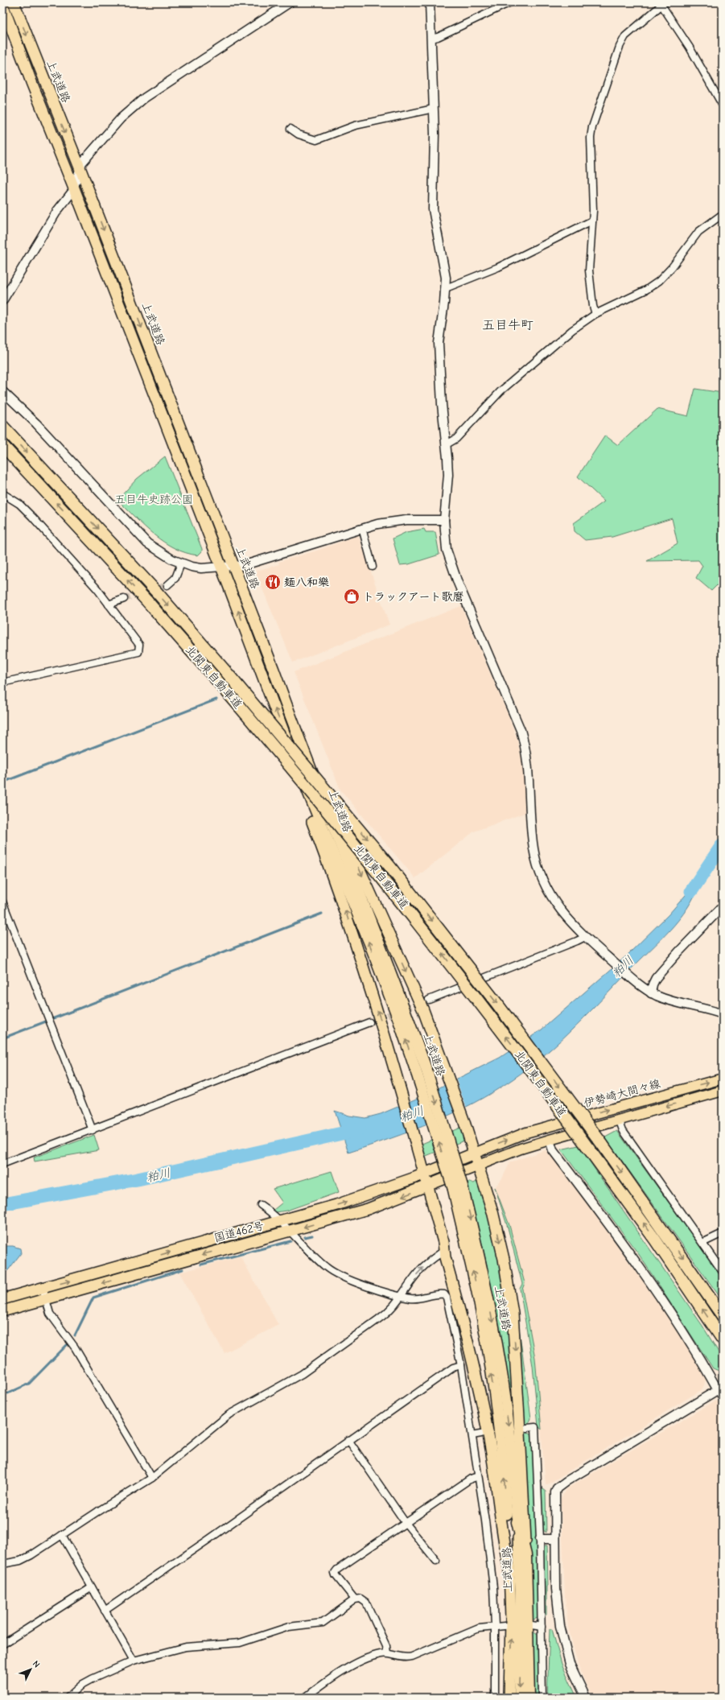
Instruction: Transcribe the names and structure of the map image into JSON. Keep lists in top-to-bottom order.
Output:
{
  "streets": {
    "highway": ["上武道路", "北関東自動車道", "国道462号"],
    "main road": ["伊勢崎大間々線"]
  },
  "crossings": [
    ["伊勢崎大間々線", "国道462号"]
  ],
  "districts": ["五目牛町"],
  "water": ["粕川"],
  "parks": ["五目牛史跡公園"],
  "places": {
    "restaurant": ["麺八和樂"],
    "shop": ["トラックアート歌麿"]
  },
  "north": "top right"
}
